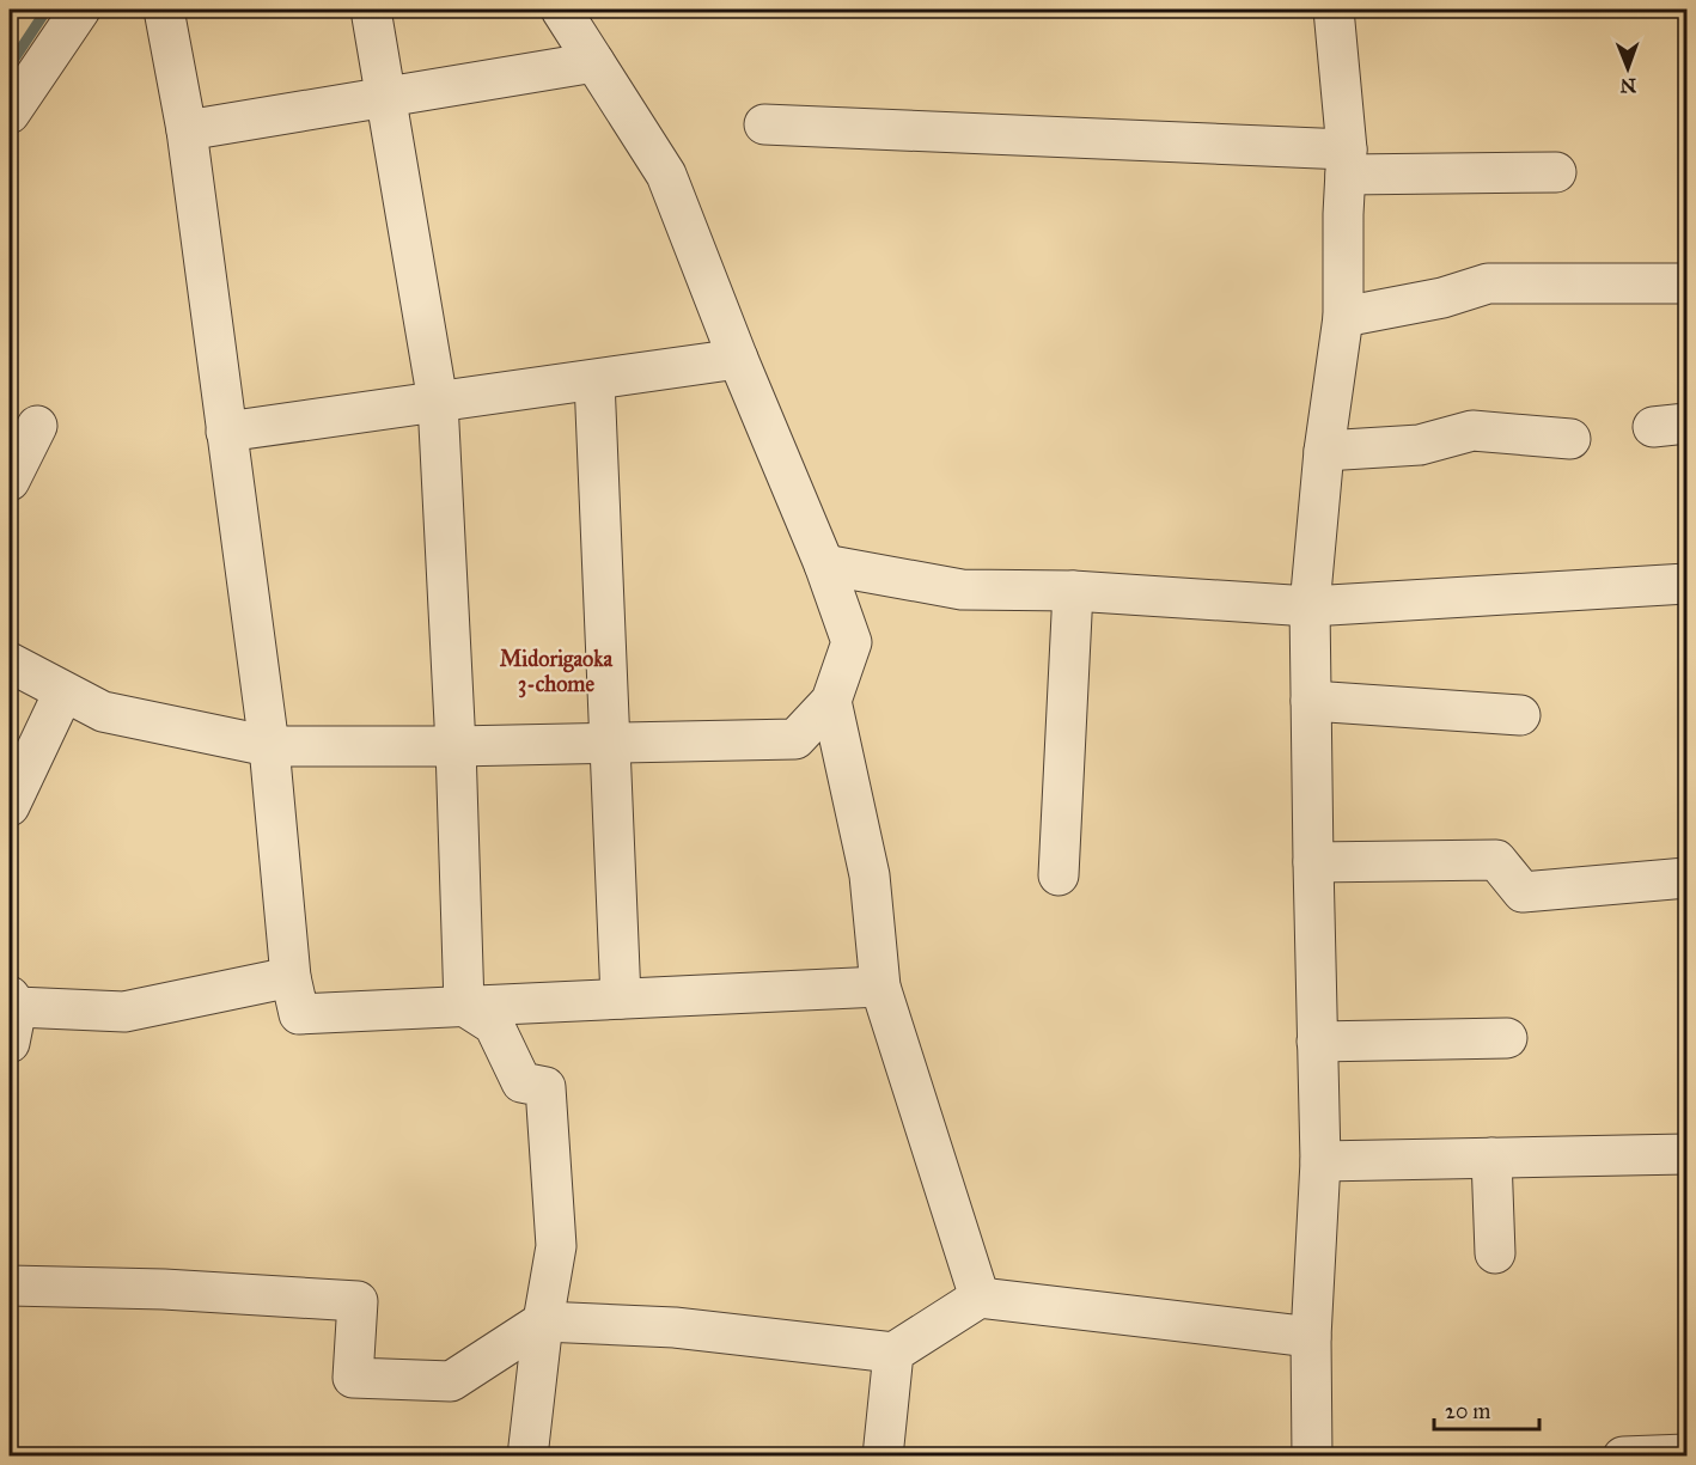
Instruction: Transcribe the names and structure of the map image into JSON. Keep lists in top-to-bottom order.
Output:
{
  "districts": ["Midorigaoka 3-chome"],
  "scale_bar": "20 m",
  "north": "bottom"
}
